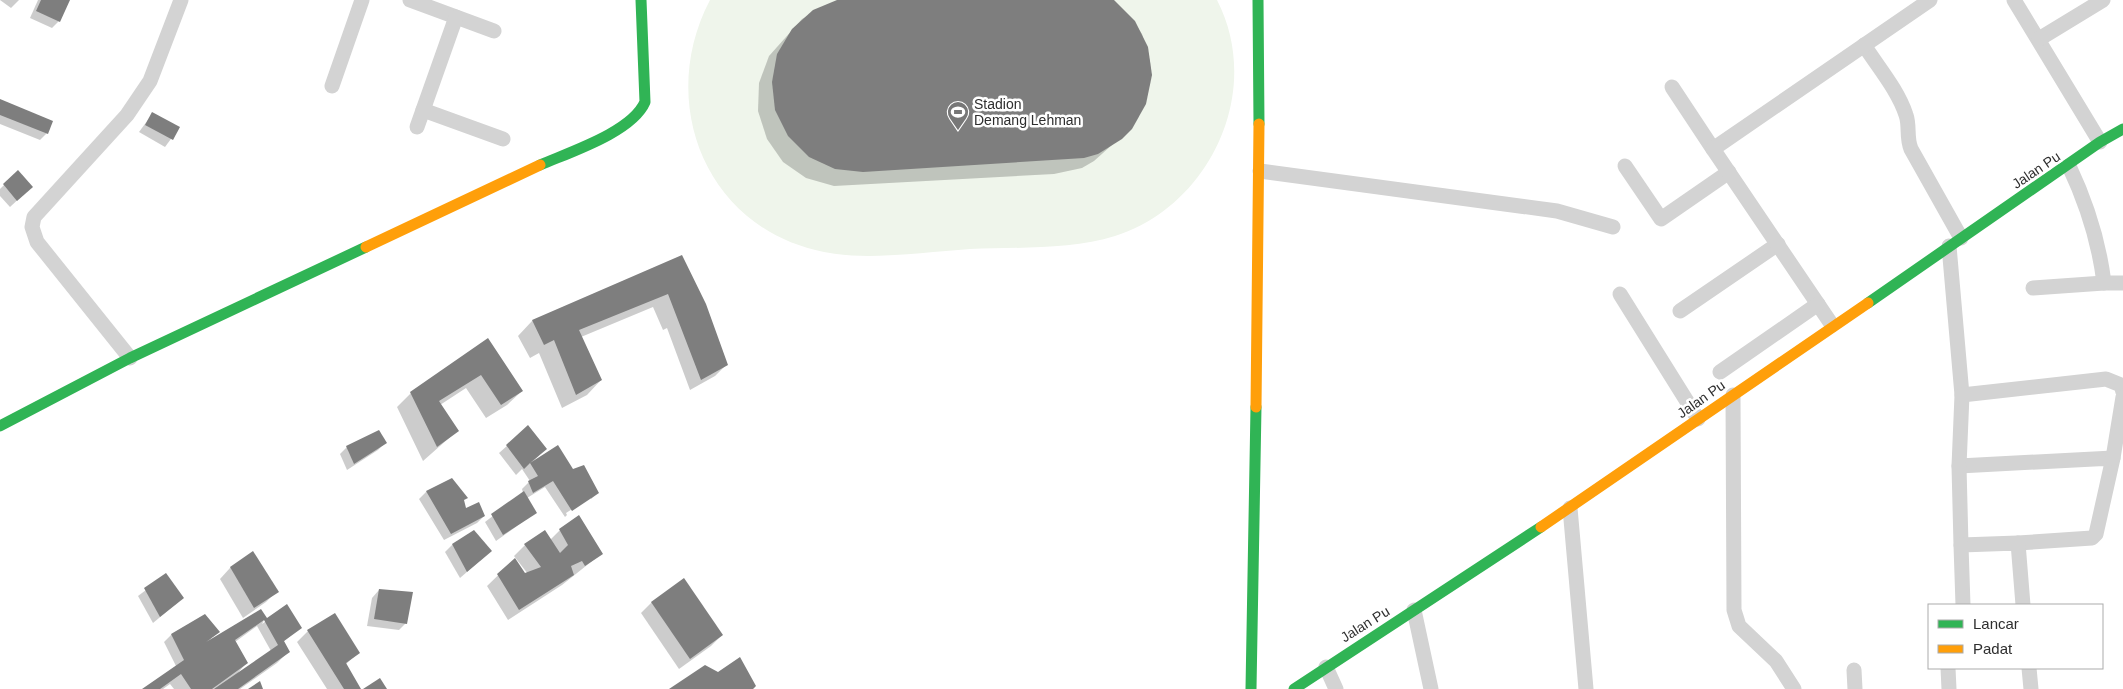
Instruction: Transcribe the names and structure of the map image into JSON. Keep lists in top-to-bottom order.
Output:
{
  "streets": {
    "street": ["Jalan Pu"]
  },
  "places": {
    "sports": ["Stadion Demang Lehman"]
  },
  "legend": ["Lancar", "Padat"]
}
